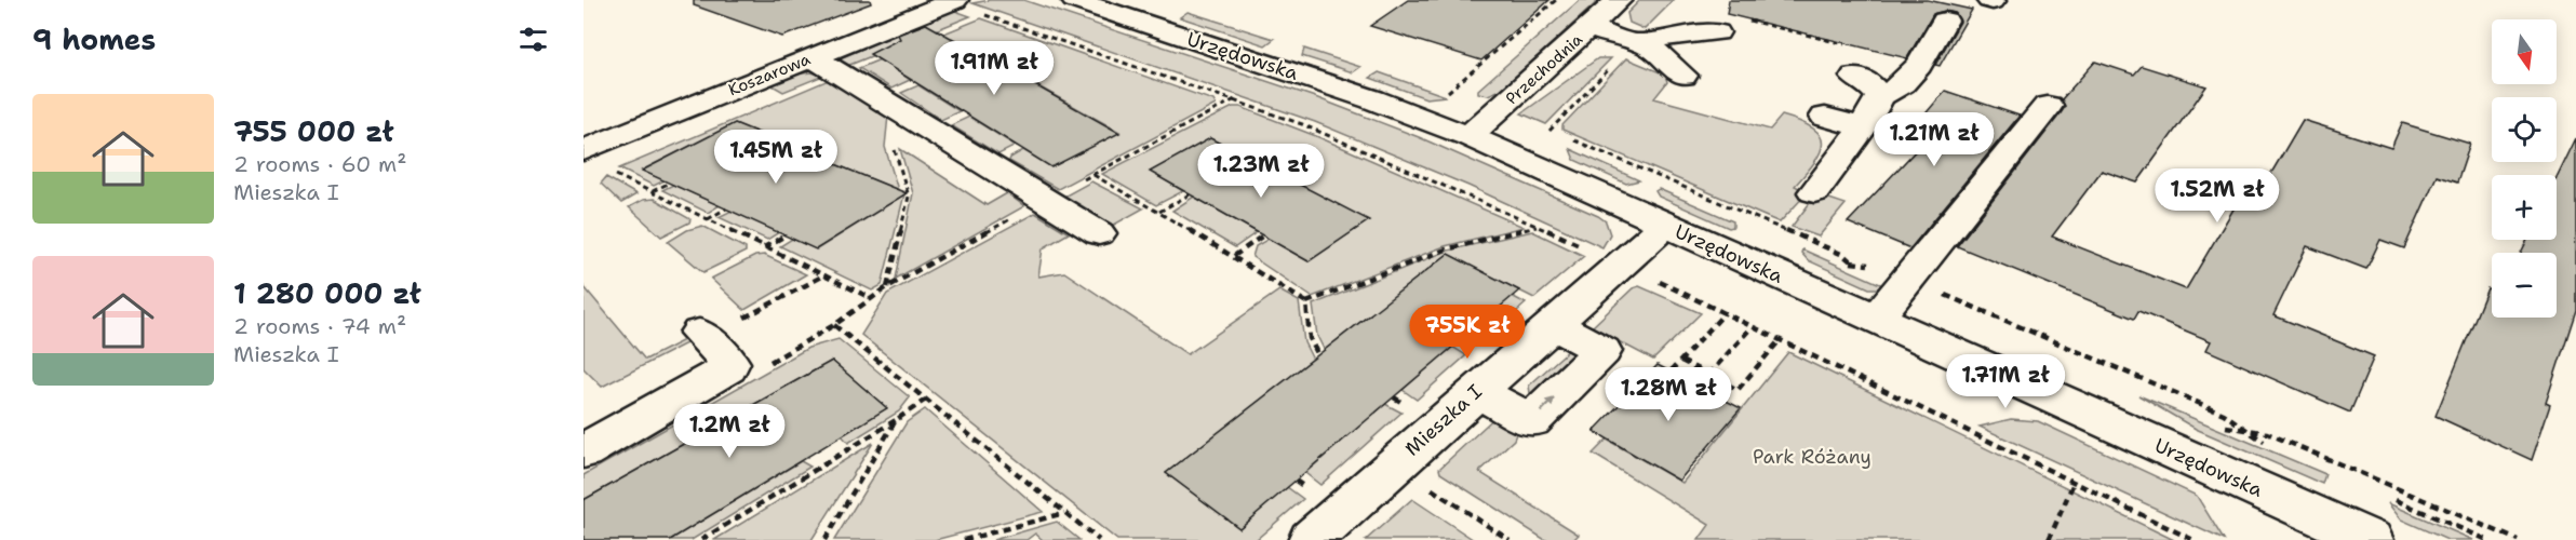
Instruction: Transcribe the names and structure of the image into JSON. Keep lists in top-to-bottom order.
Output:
{
  "streets": {
    "street": [
      "Urzędowska",
      "Przechodnia",
      "Koszarowa",
      "Mieszka I"
    ]
  },
  "crossings": [
    ["Urzędowska", "Przechodnia"],
    ["Urzędowska", "Mieszka I"]
  ],
  "parks": ["Park Różany"],
  "north": "bottom",
  "page": {
    "heading": "9 homes",
    "map_buttons": ["+", "−"],
    "price": [
      "1.91M zł",
      "1.21M zł",
      "1.45M zł",
      "1.23M zł",
      "1.52M zł",
      "755K zł",
      "1.71M zł",
      "1.28M zł",
      "1.2M zł"
    ],
    "list": [
      {
        "name": "755 000 zł",
        "note": "2 rooms · 60 m² · Mieszka I"
      },
      {
        "name": "1 280 000 zł",
        "note": "2 rooms · 74 m² · Mieszka I"
      }
    ]
  }
}
